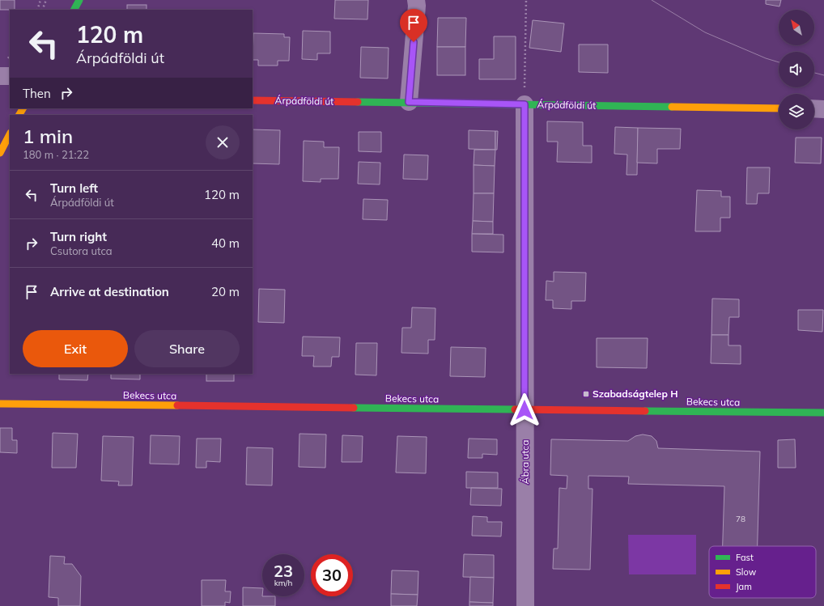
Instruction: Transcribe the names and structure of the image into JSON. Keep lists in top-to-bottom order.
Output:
{
  "streets": {
    "street": ["Árpádföldi út", "Bekecs utca", "Ábra utca"]
  },
  "crossings": [
    ["Árpádföldi út", "Ábra utca"],
    ["Bekecs utca", "Ábra utca"]
  ],
  "places": {
    "transit": ["Szabadságtelep H"]
  },
  "house_numbers": ["78"],
  "legend": ["Fast", "Slow", "Jam"],
  "north": "top left",
  "page": {
    "turn": ["120 m", "Árpádföldi út"],
    "then": "Then",
    "heading": ["1 min", "180 m · 21:22"],
    "list": [
      {
        "name": "Turn left",
        "note": "Árpádföldi út",
        "value": "120 m"
      },
      {
        "name": "Turn right",
        "note": "Csutora utca",
        "value": "40 m"
      },
      {
        "name": "Arrive at destination",
        "value": "20 m"
      }
    ],
    "buttons": ["Exit", "Share"],
    "speed": "23 km/h",
    "limit": "30"
  }
}
